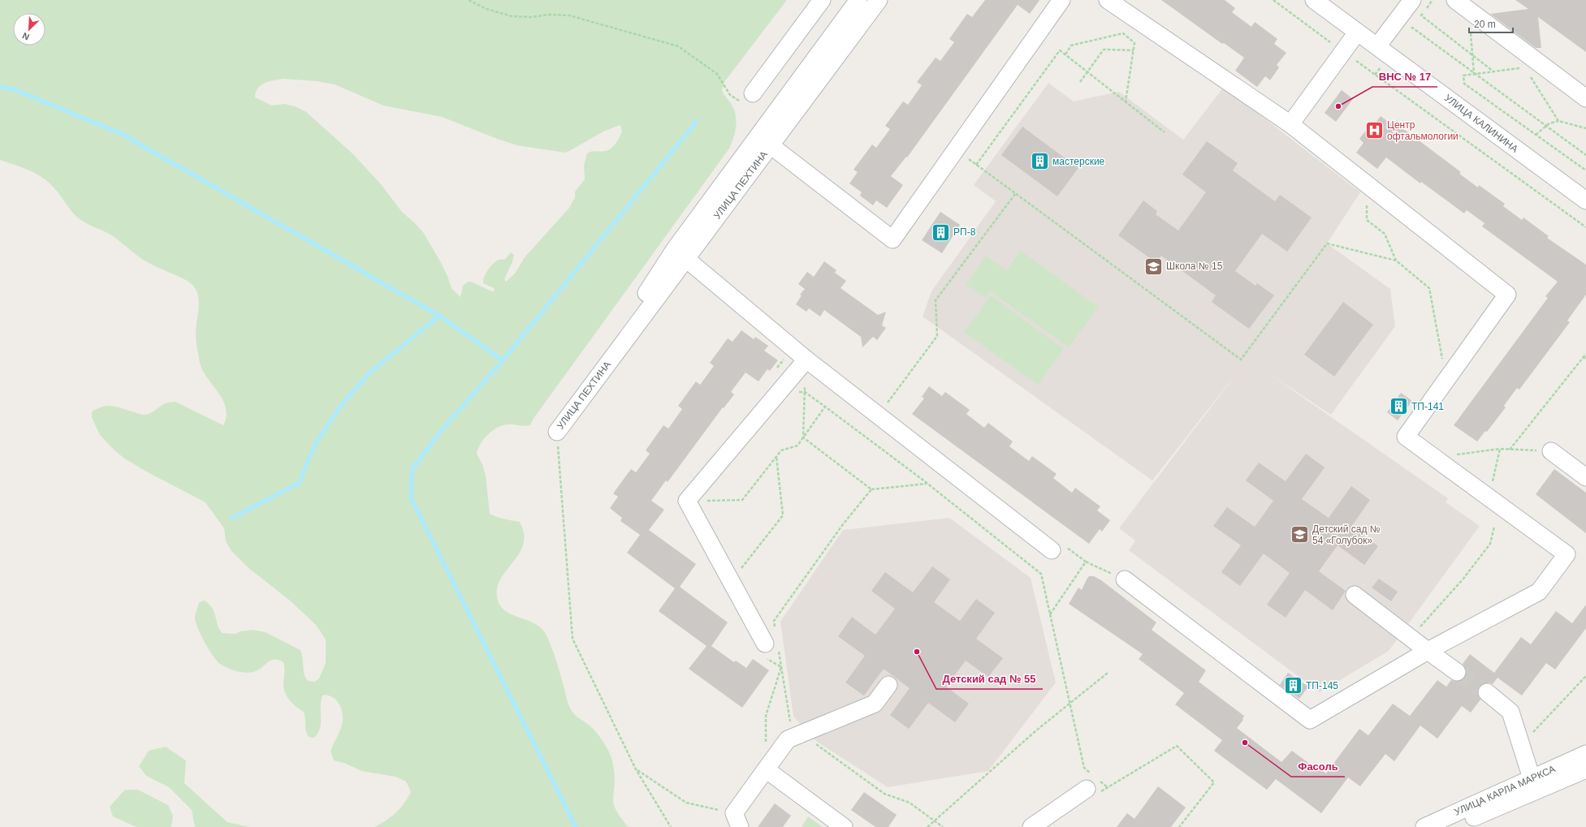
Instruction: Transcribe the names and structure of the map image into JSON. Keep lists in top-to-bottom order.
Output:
{
  "streets": {
    "street": ["УЛИЦА КАЛИНИНА", "УЛИЦА ПЕХТИНА", "УЛИЦА КАРЛА МАРКСА"]
  },
  "places": {
    "other": ["ВНС № 17", "Детский сад № 55", "Фасоль"],
    "hospital": ["Центр офтальмологии"],
    "building": [
      "мастерские",
      "РП-8",
      "ТП-141",
      "ТП-145"
    ],
    "school or university": ["Школа № 15", "Детский сад № 54 «Голубок»"]
  },
  "scale_bar": "20 m",
  "north": "bottom left"
}
